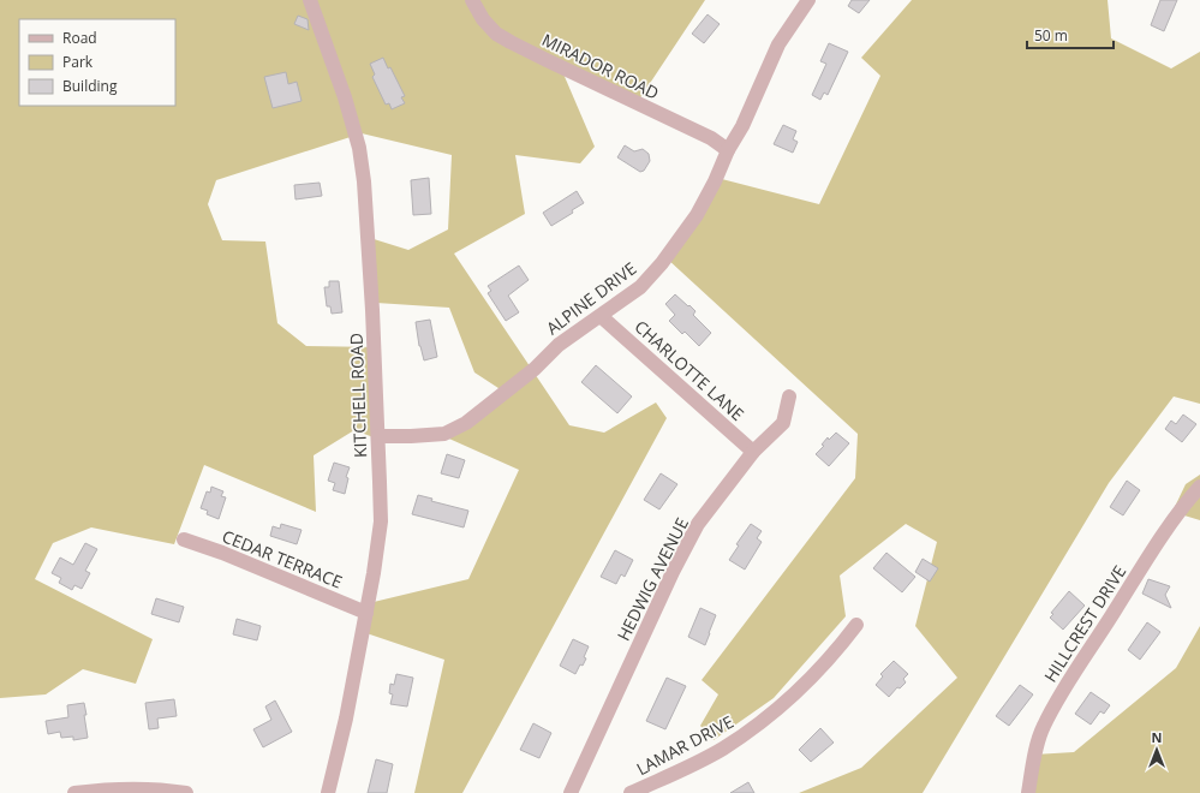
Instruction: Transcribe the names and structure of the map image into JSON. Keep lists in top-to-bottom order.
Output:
{
  "streets": {
    "street": [
      "MIRADOR ROAD",
      "ALPINE DRIVE",
      "CHARLOTTE LANE",
      "KITCHELL ROAD",
      "CEDAR TERRACE",
      "HEDWIG AVENUE",
      "HILLCREST DRIVE",
      "LAMAR DRIVE"
    ]
  },
  "crossings": [
    ["MIRADOR ROAD", "ALPINE DRIVE"],
    ["ALPINE DRIVE", "CHARLOTTE LANE"],
    ["ALPINE DRIVE", "KITCHELL ROAD"],
    ["CHARLOTTE LANE", "HEDWIG AVENUE"],
    ["KITCHELL ROAD", "CEDAR TERRACE"]
  ],
  "legend": ["Road", "Park", "Building"],
  "scale_bar": "50 m",
  "north": "top"
}
